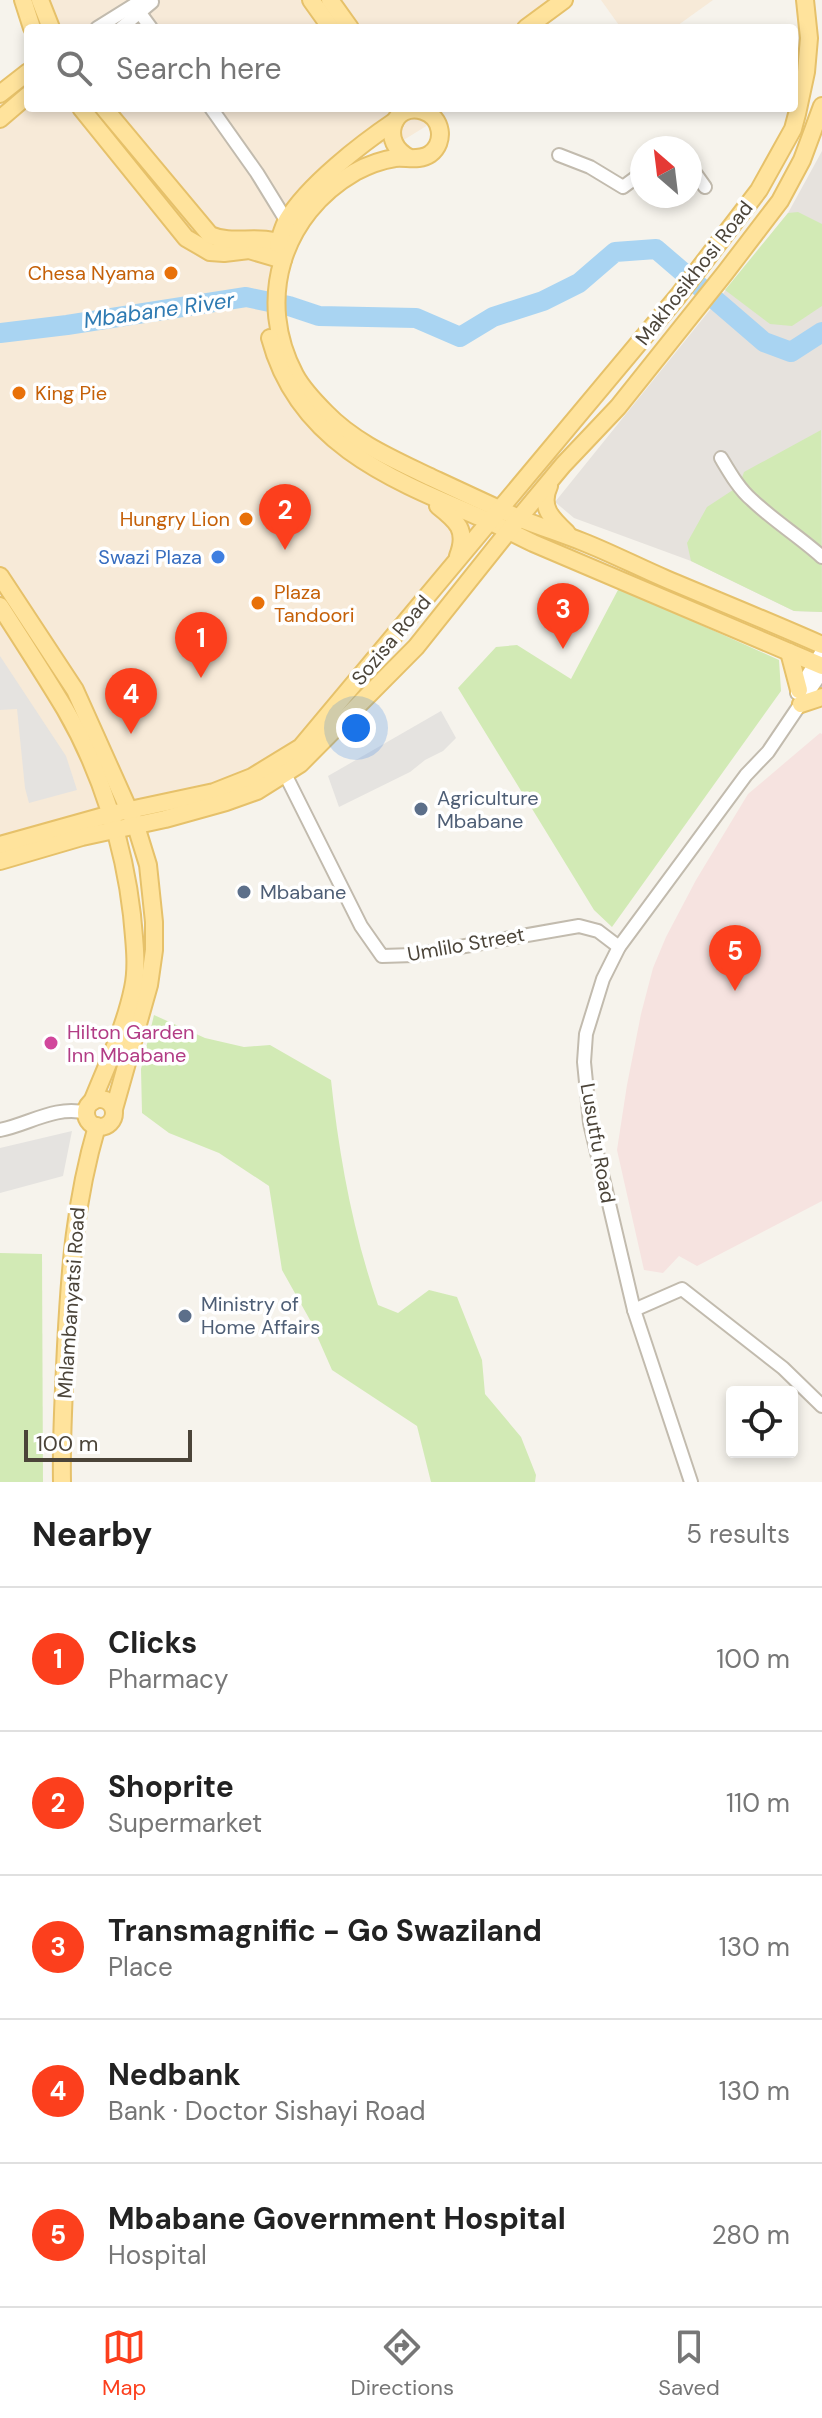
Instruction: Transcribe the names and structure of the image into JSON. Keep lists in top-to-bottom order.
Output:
{
  "streets": {
    "main road": ["Makhosikhosi Road", "Sozisa Road", "Mhlambanyatsi Road"],
    "street": ["Umlilo Street", "Lusutfu Road"]
  },
  "crossings": [
    ["Makhosikhosi Road", "Sozisa Road"],
    ["Sozisa Road", "Umlilo Street"],
    ["Sozisa Road", "Mhlambanyatsi Road"],
    ["Umlilo Street", "Lusutfu Road"]
  ],
  "water": ["Mbabane River"],
  "places": [
    "Chesa Nyama",
    "King Pie",
    "Hungry Lion",
    "Swazi Plaza",
    "Plaza Tandoori",
    "Agriculture Mbabane",
    "Mbabane",
    "Hilton Garden Inn Mbabane",
    "Ministry of Home Affairs"
  ],
  "scale_bar": "100 m",
  "north": "top left",
  "page": {
    "search": "Search here",
    "pins": [
      "2",
      "3",
      "1",
      "4",
      "5"
    ],
    "scale": "100 m",
    "heading": ["Nearby", "5 results"],
    "list": [
      {
        "mark": "1",
        "name": "Clicks",
        "note": "Pharmacy",
        "value": "100 m"
      },
      {
        "mark": "2",
        "name": "Shoprite",
        "note": "Supermarket",
        "value": "110 m"
      },
      {
        "mark": "3",
        "name": "Transmagnific - Go Swaziland",
        "note": "Place",
        "value": "130 m"
      },
      {
        "mark": "4",
        "name": "Nedbank",
        "note": "Bank · Doctor Sishayi Road",
        "value": "130 m"
      },
      {
        "mark": "5",
        "name": "Mbabane Government Hospital",
        "note": "Hospital",
        "value": "280 m"
      }
    ],
    "nav": ["Map", "Directions", "Saved"]
  }
}
